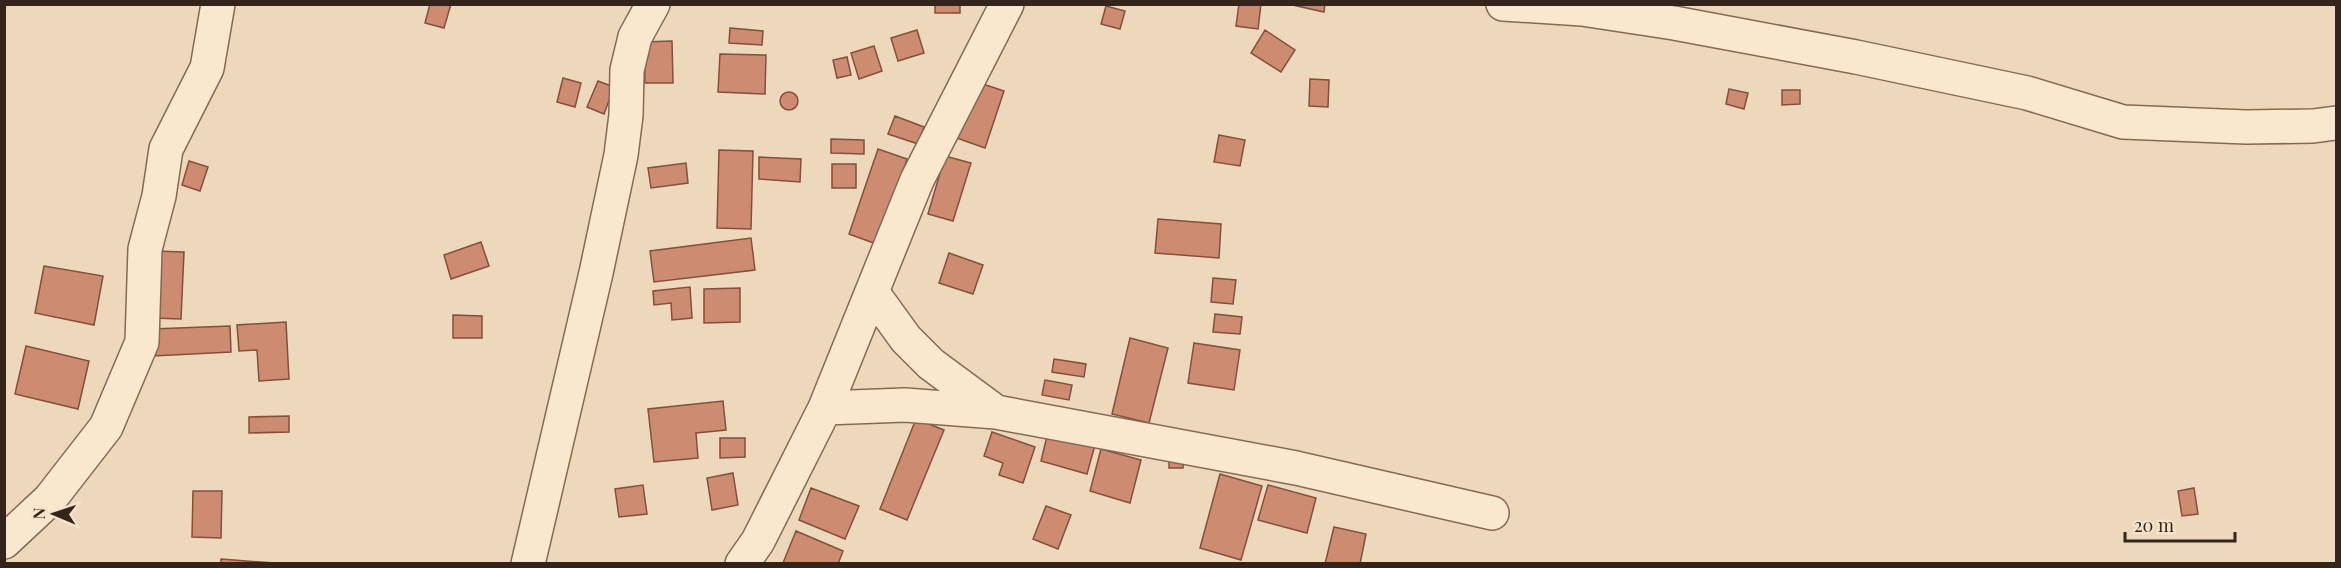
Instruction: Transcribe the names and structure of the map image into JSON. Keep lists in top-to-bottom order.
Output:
{
  "scale_bar": "20 m",
  "north": "left"
}
